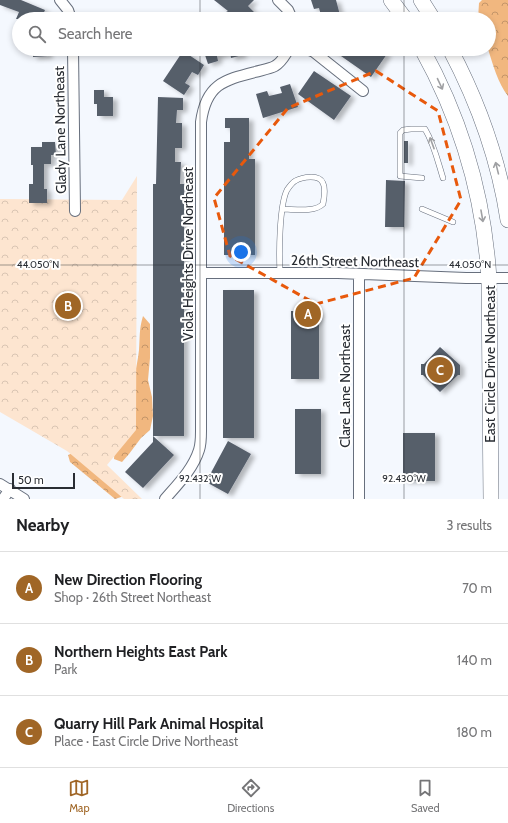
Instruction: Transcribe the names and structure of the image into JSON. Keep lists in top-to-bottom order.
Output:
{
  "streets": {
    "main road": ["East Circle Drive Northeast"],
    "street": [
      "Glady Lane Northeast",
      "Viola Heights Drive Northeast",
      "26th Street Northeast",
      "Clare Lane Northeast"
    ]
  },
  "crossings": [
    ["Viola Heights Drive Northeast", "26th Street Northeast"],
    ["26th Street Northeast", "East Circle Drive Northeast"],
    ["26th Street Northeast", "Clare Lane Northeast"]
  ],
  "scale_bar": "50 m",
  "page": {
    "search": "Search here",
    "pins": ["B", "A", "C"],
    "scale": "50 m",
    "heading": ["Nearby", "3 results"],
    "list": [
      {
        "mark": "A",
        "name": "New Direction Flooring",
        "note": "Shop · 26th Street Northeast",
        "value": "70 m"
      },
      {
        "mark": "B",
        "name": "Northern Heights East Park",
        "note": "Park",
        "value": "140 m"
      },
      {
        "mark": "C",
        "name": "Quarry Hill Park Animal Hospital",
        "note": "Place · East Circle Drive Northeast",
        "value": "180 m"
      }
    ],
    "nav": ["Map", "Directions", "Saved"]
  },
  "coordinates": ["44.050°N", "92.432°W", "92.430°W"]
}
